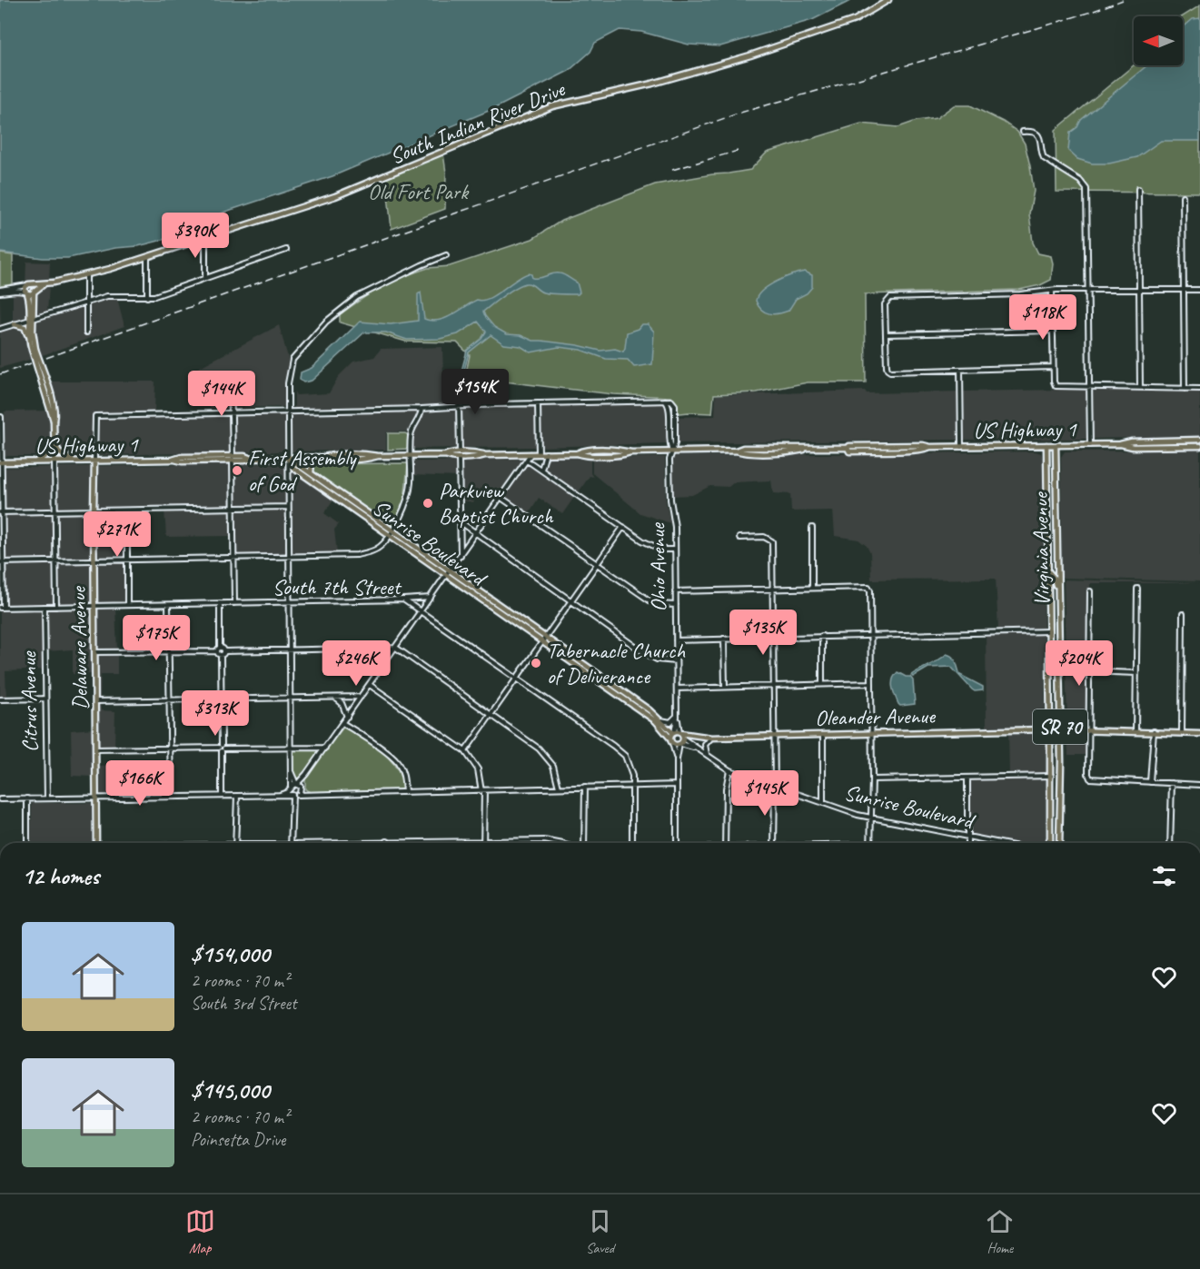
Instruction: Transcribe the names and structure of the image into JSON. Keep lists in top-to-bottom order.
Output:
{
  "streets": {
    "main road": [
      "South Indian River Drive",
      "US Highway 1",
      "Sunrise Boulevard",
      "Virginia Avenue",
      "Delaware Avenue",
      "Oleander Avenue",
      "SR 70"
    ],
    "street": ["Ohio Avenue", "South 7th Street", "Citrus Avenue"]
  },
  "crossings": [
    ["US Highway 1", "Sunrise Boulevard"],
    ["US Highway 1", "Virginia Avenue"],
    ["US Highway 1", "Ohio Avenue"],
    ["US Highway 1", "Delaware Avenue"],
    ["Sunrise Boulevard", "Ohio Avenue"],
    ["Sunrise Boulevard", "Oleander Avenue"],
    ["Virginia Avenue", "Oleander Avenue"],
    ["Ohio Avenue", "Oleander Avenue"],
    ["South 7th Street", "Delaware Avenue"],
    ["South 7th Street", "Citrus Avenue"]
  ],
  "parks": ["Old Fort Park"],
  "places": ["First Assembly of God", "Parkview Baptist Church", "Tabernacle Church of Deliverance"],
  "north": "left",
  "page": {
    "price": [
      "$390K",
      "$118K",
      "$154K",
      "$144K",
      "$271K",
      "$135K",
      "$175K",
      "$246K",
      "$204K",
      "$313K",
      "$166K",
      "$145K"
    ],
    "heading": "12 homes",
    "list": [
      {
        "name": "$154,000",
        "note": "2 rooms · 70 m² · South 3rd Street"
      },
      {
        "name": "$145,000",
        "note": "2 rooms · 70 m² · Poinsetta Drive"
      }
    ],
    "tabs": ["Map", "Saved", "Home"]
  }
}
